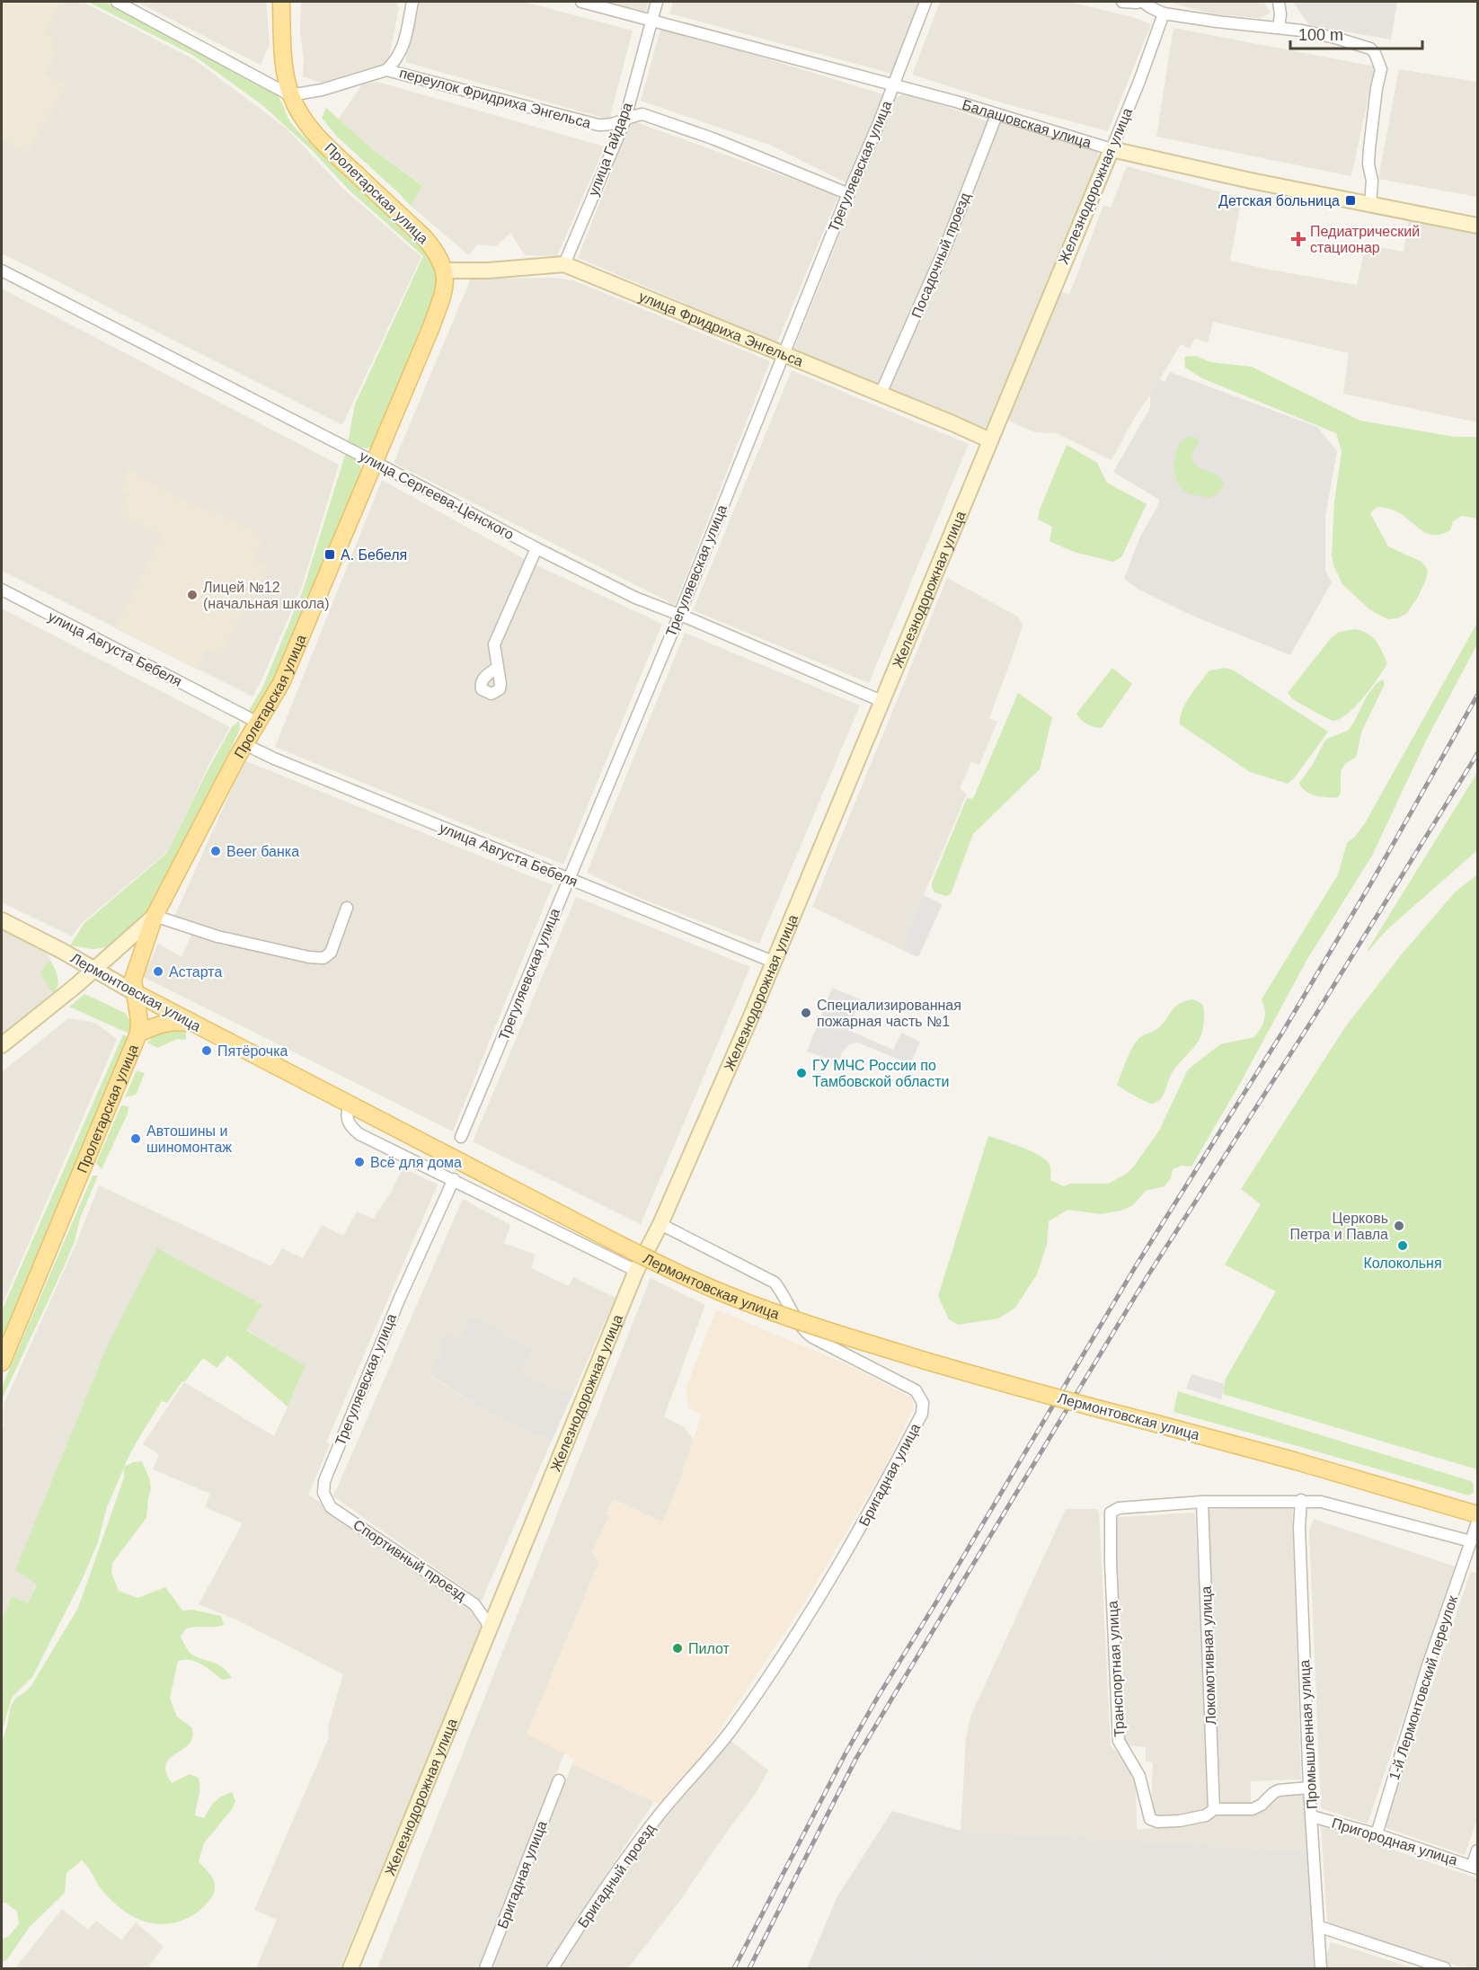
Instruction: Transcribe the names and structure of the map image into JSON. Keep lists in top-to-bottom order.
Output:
{
  "streets": {
    "main road": ["Пролетарская улица", "Лермонтовская улица"],
    "street": [
      "переулок Фридриха Энгельса",
      "Балашовская улица",
      "улица Гайдара",
      "Трегуляевская улица",
      "Железнодорожная улица",
      "Посадочный проезд",
      "улица Фридриха Энгельса",
      "улица Сергеева-Ценского",
      "улица Августа Бебеля",
      "Бригадная улица",
      "Спортивный проезд",
      "Локомотивная улица",
      "Транспортная улица",
      "1-й Лермонтовский переулок",
      "Промышленная улица",
      "Пригородная улица",
      "Бригадный проезд"
    ]
  },
  "crossings": [
    ["переулок Фридриха Энгельса", "улица Гайдара"],
    ["переулок Фридриха Энгельса", "Трегуляевская улица"],
    ["переулок Фридриха Энгельса", "Пролетарская улица"],
    ["Балашовская улица", "улица Гайдара"],
    ["Балашовская улица", "Трегуляевская улица"],
    ["Балашовская улица", "Железнодорожная улица"],
    ["Балашовская улица", "Посадочный проезд"],
    ["улица Гайдара", "улица Фридриха Энгельса"],
    ["Трегуляевская улица", "улица Фридриха Энгельса"],
    ["Трегуляевская улица", "улица Сергеева-Ценского"],
    ["Трегуляевская улица", "улица Августа Бебеля"],
    ["Трегуляевская улица", "Спортивный проезд"],
    ["Железнодорожная улица", "улица Фридриха Энгельса"],
    ["Железнодорожная улица", "улица Сергеева-Ценского"],
    ["Железнодорожная улица", "улица Августа Бебеля"],
    ["Железнодорожная улица", "Бригадная улица"],
    ["Железнодорожная улица", "Спортивный проезд"],
    ["Пролетарская улица", "улица Фридриха Энгельса"],
    ["Пролетарская улица", "улица Сергеева-Ценского"],
    ["Пролетарская улица", "улица Августа Бебеля"],
    ["Пролетарская улица", "Лермонтовская улица"],
    ["Посадочный проезд", "улица Фридриха Энгельса"],
    ["Бригадная улица", "Бригадный проезд"],
    ["Локомотивная улица", "Транспортная улица"],
    ["1-й Лермонтовский переулок", "Пригородная улица"],
    ["Промышленная улица", "Пригородная улица"]
  ],
  "places": {
    "transit": ["Детская больница", "А. Бебеля"],
    "health": ["Педиатрический стационар"],
    "other": [
      "Лицей №12 (начальная школа)",
      "Beer банка",
      "Астарта",
      "Специализированная пожарная часть №1",
      "Пятёрочка",
      "ГУ МЧС России по Тамбовской области",
      "Автошины и шиномонтаж",
      "Всё для дома",
      "Церковь Петра и Павла",
      "Колокольня",
      "Пилот"
    ]
  },
  "scale_bar": "100 m"
}
